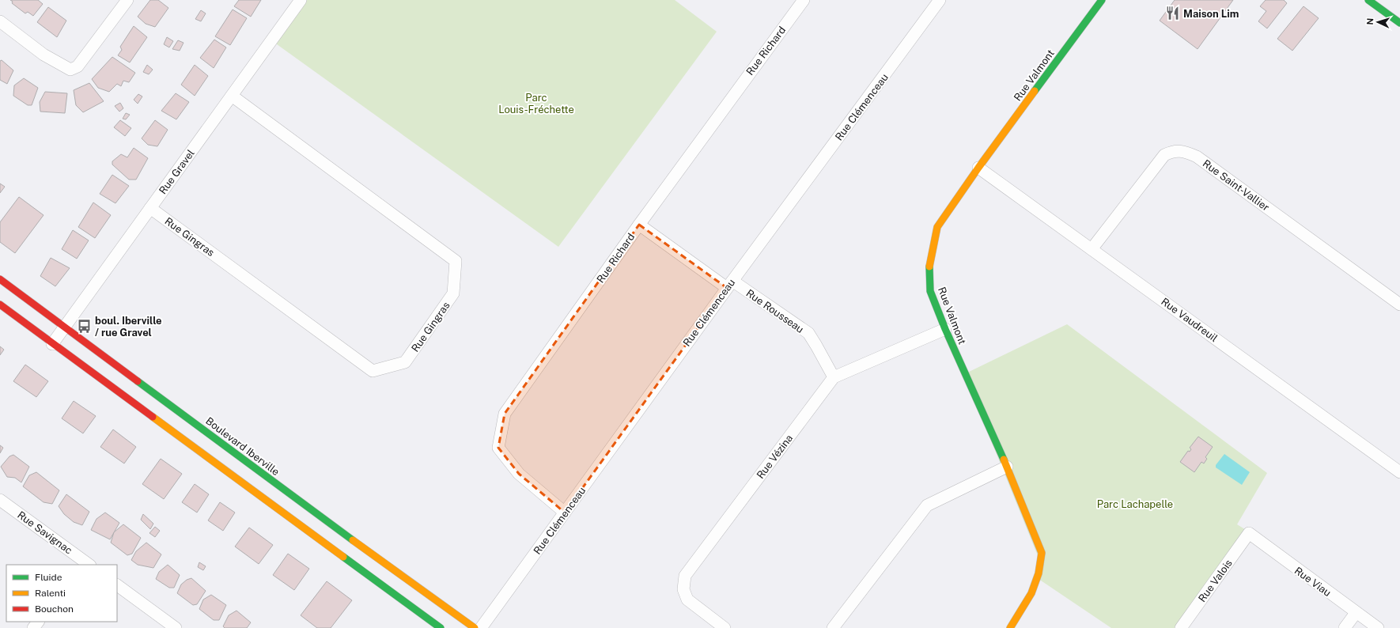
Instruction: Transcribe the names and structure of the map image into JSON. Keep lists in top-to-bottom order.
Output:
{
  "streets": {
    "street": [
      "Rue Richard",
      "Rue Valmont",
      "Rue Clémenceau",
      "Rue Gravel",
      "Rue Saint-Vallier",
      "Rue Gingras",
      "Rue Rousseau",
      "Rue Vaudreuil",
      "Boulevard Iberville",
      "Rue Vézina",
      "Rue Savignac",
      "Rue Valois",
      "Rue Viau"
    ]
  },
  "crossings": [
    ["Rue Richard", "Rue Clémenceau"],
    ["Rue Richard", "Rue Rousseau"],
    ["Rue Valmont", "Rue Vaudreuil"],
    ["Rue Valmont", "Rue Vézina"],
    ["Rue Clémenceau", "Rue Rousseau"],
    ["Rue Gravel", "Rue Gingras"],
    ["Rue Gravel", "Boulevard Iberville"],
    ["Rue Saint-Vallier", "Rue Vaudreuil"],
    ["Rue Rousseau", "Rue Vézina"],
    ["Rue Valois", "Rue Viau"]
  ],
  "parks": ["Parc Louis-Fréchette", "Parc Lachapelle"],
  "places": {
    "restaurant": ["Maison Lim"],
    "bus stop": ["boul. Iberville / rue Gravel"]
  },
  "legend": ["Fluide", "Ralenti", "Bouchon"],
  "north": "left"
}
